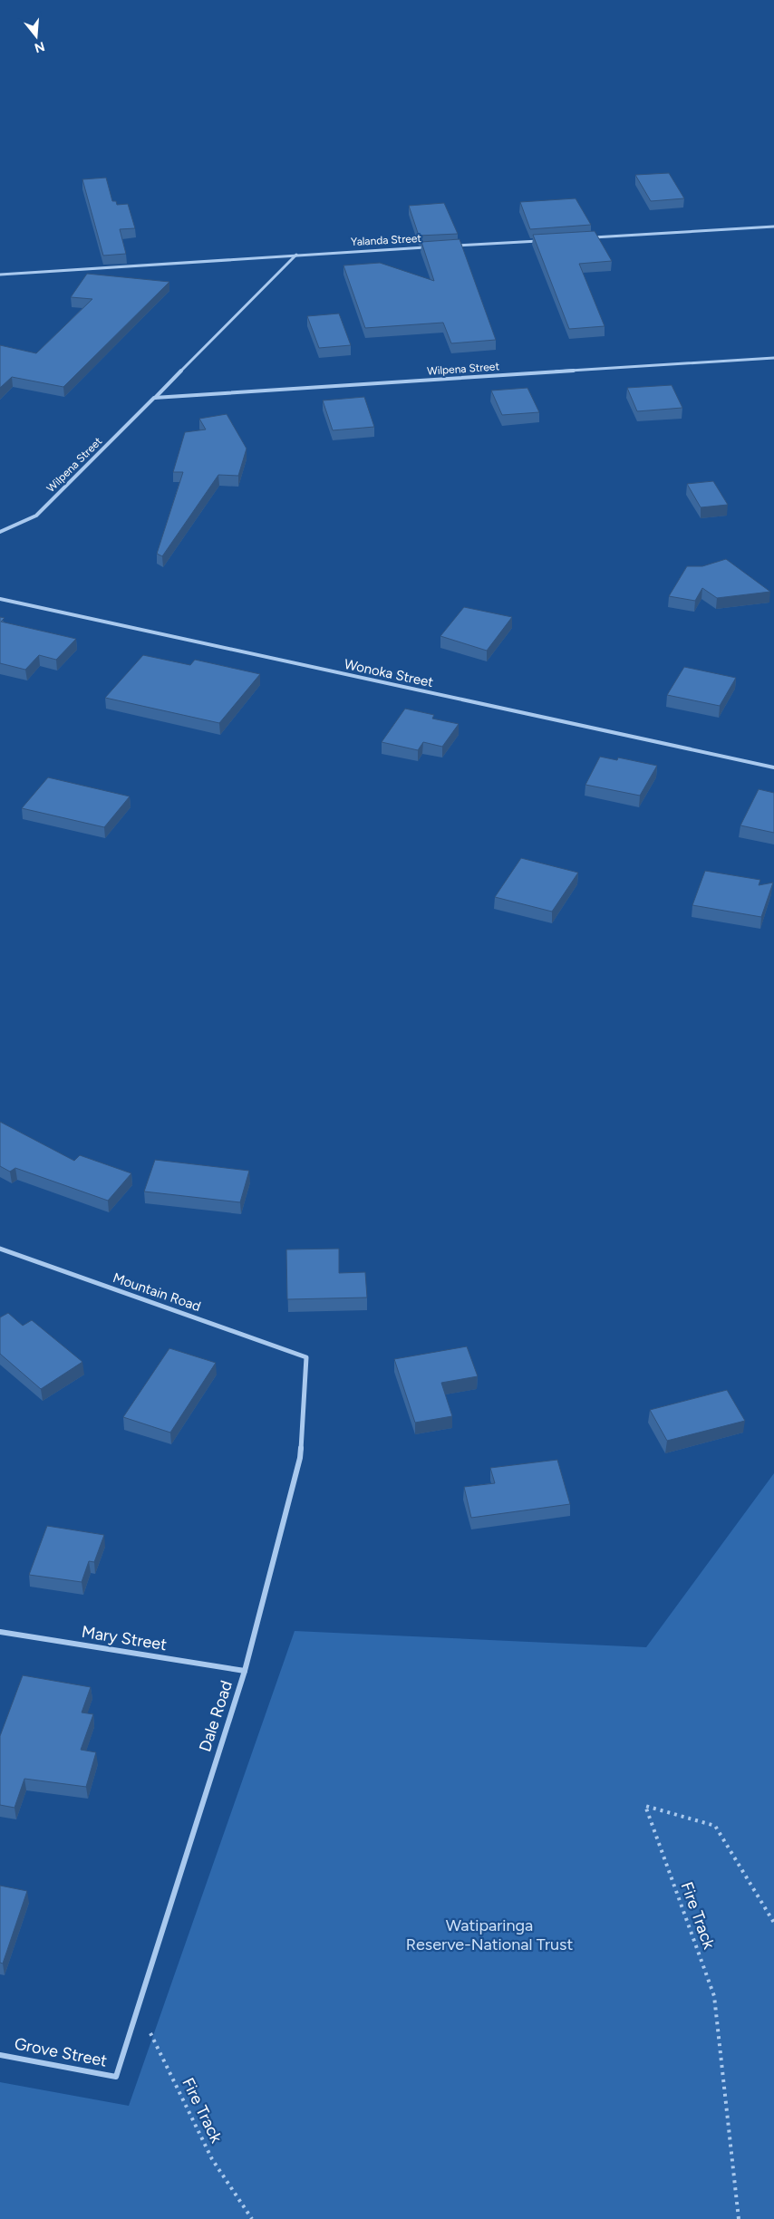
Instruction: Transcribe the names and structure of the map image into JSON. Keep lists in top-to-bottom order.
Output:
{
  "streets": {
    "street": [
      "Yalanda Street",
      "Wilpena Street",
      "Wonoka Street",
      "Mountain Road",
      "Mary Street",
      "Dale Road",
      "Grove Street"
    ],
    "path": ["Fire Track"]
  },
  "crossings": [
    ["Yalanda Street", "Wilpena Street"],
    ["Mountain Road", "Dale Road"],
    ["Mary Street", "Dale Road"],
    ["Dale Road", "Fire Track"],
    ["Dale Road", "Grove Street"]
  ],
  "parks": ["Watiparinga Reserve-National Trust"],
  "north": "bottom"
}
